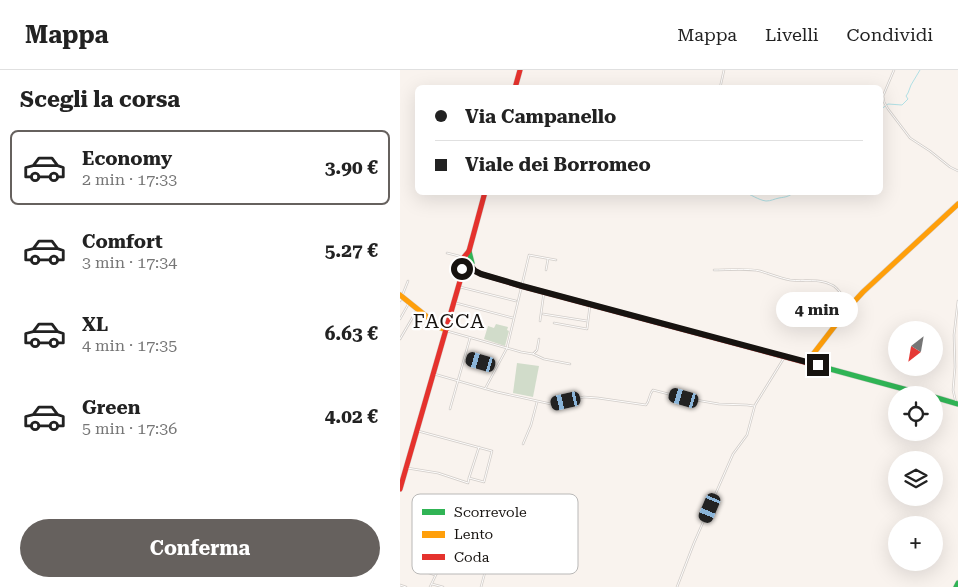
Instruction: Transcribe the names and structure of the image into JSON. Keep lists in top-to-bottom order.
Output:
{
  "districts": ["FACCA"],
  "legend": ["Scorrevole", "Lento", "Coda"],
  "north": "bottom left",
  "page": {
    "header": "Mappa",
    "nav": ["Mappa", "Livelli", "Condividi"],
    "heading": "Scegli la corsa",
    "banner": ["Via Campanello", "Viale dei Borromeo"],
    "list": [
      {
        "name": "Economy",
        "note": "2 min · 17:33",
        "value": "3.90 €"
      },
      {
        "name": "Comfort",
        "note": "3 min · 17:34",
        "value": "5.27 €"
      },
      {
        "name": "XL",
        "note": "4 min · 17:35",
        "value": "6.63 €"
      },
      {
        "name": "Green",
        "note": "5 min · 17:36",
        "value": "4.02 €"
      }
    ],
    "bubble": "4 min",
    "map_buttons": "+",
    "buttons": "Conferma"
  }
}
